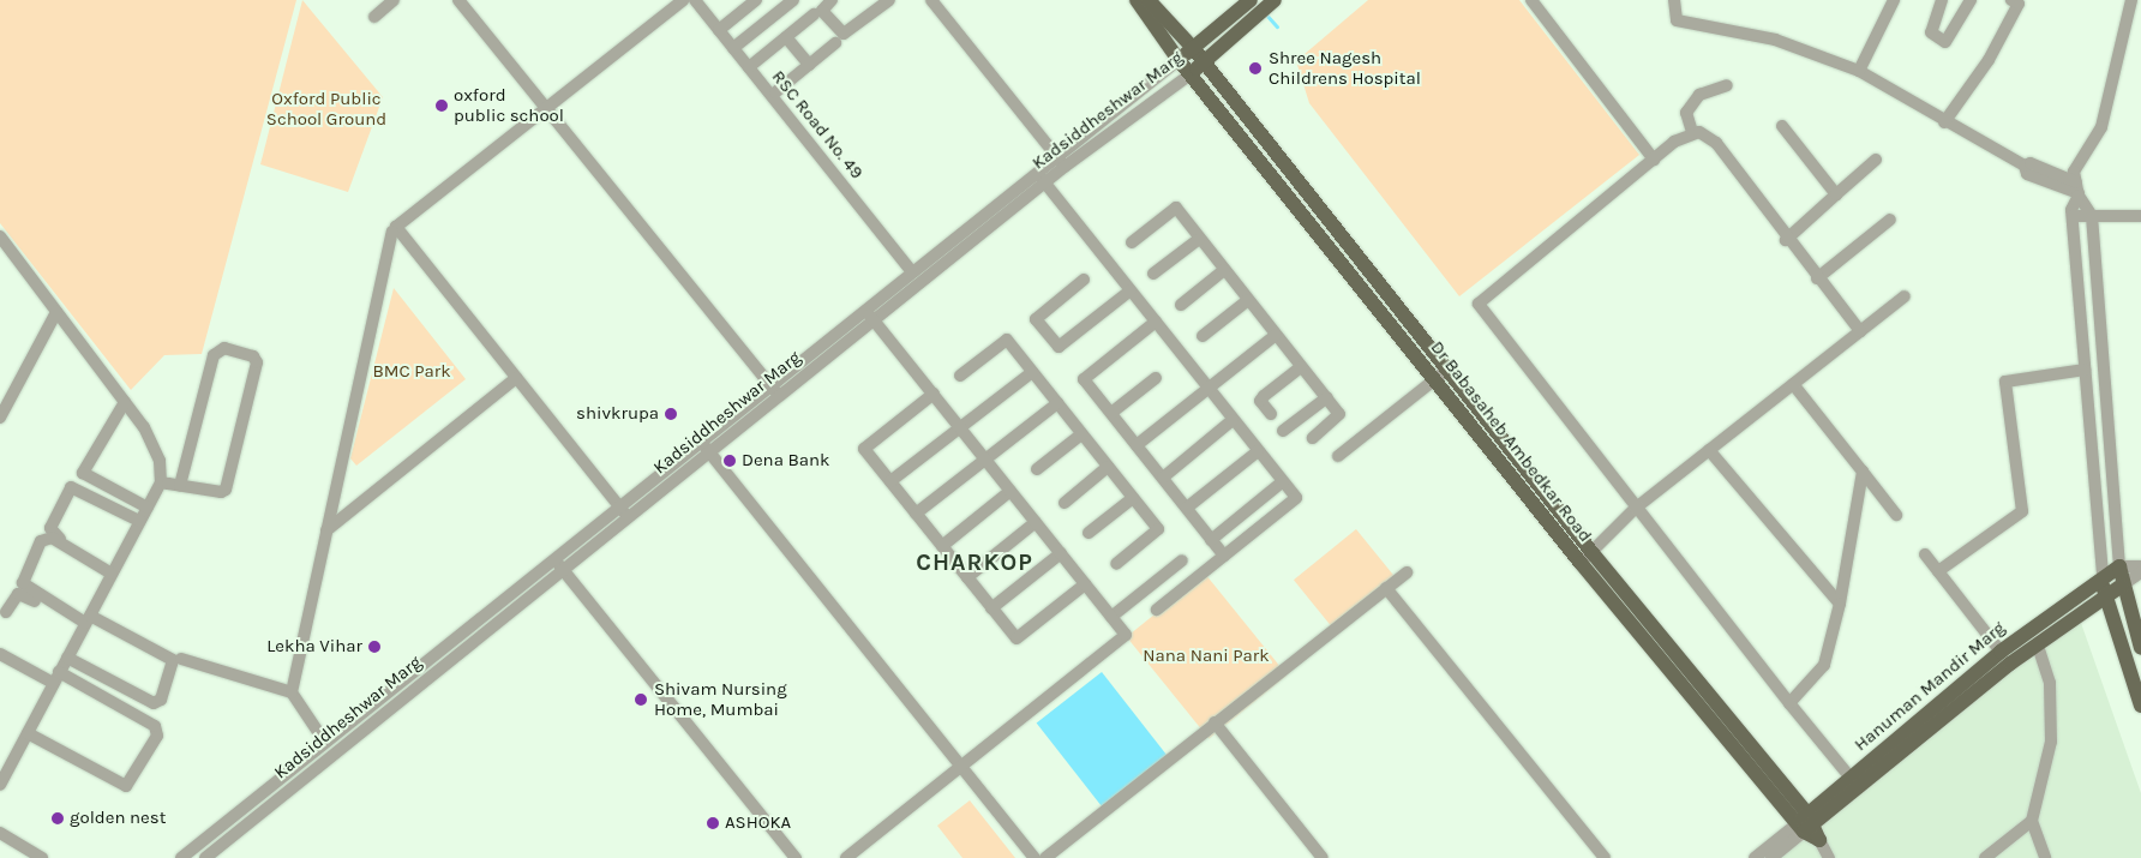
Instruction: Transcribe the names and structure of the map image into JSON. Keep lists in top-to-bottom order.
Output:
{
  "streets": {
    "main road": ["Kadsiddheshwar Marg", "Dr Babasaheb Ambedkar Road", "Hanuman Mandir Marg"],
    "street": ["RSC Road No. 49"]
  },
  "crossings": [
    ["Kadsiddheshwar Marg", "RSC Road No. 49"],
    ["Kadsiddheshwar Marg", "Dr Babasaheb Ambedkar Road"],
    ["Dr Babasaheb Ambedkar Road", "Hanuman Mandir Marg"]
  ],
  "districts": ["CHARKOP"],
  "parks": ["Oxford Public School Ground", "BMC Park", "Nana Nani Park"],
  "places": [
    "Shree Nagesh Childrens Hospital",
    "oxford public school",
    "shivkrupa",
    "Dena Bank",
    "Lekha Vihar",
    "Shivam Nursing Home, Mumbai",
    "golden nest",
    "ASHOKA"
  ]
}
